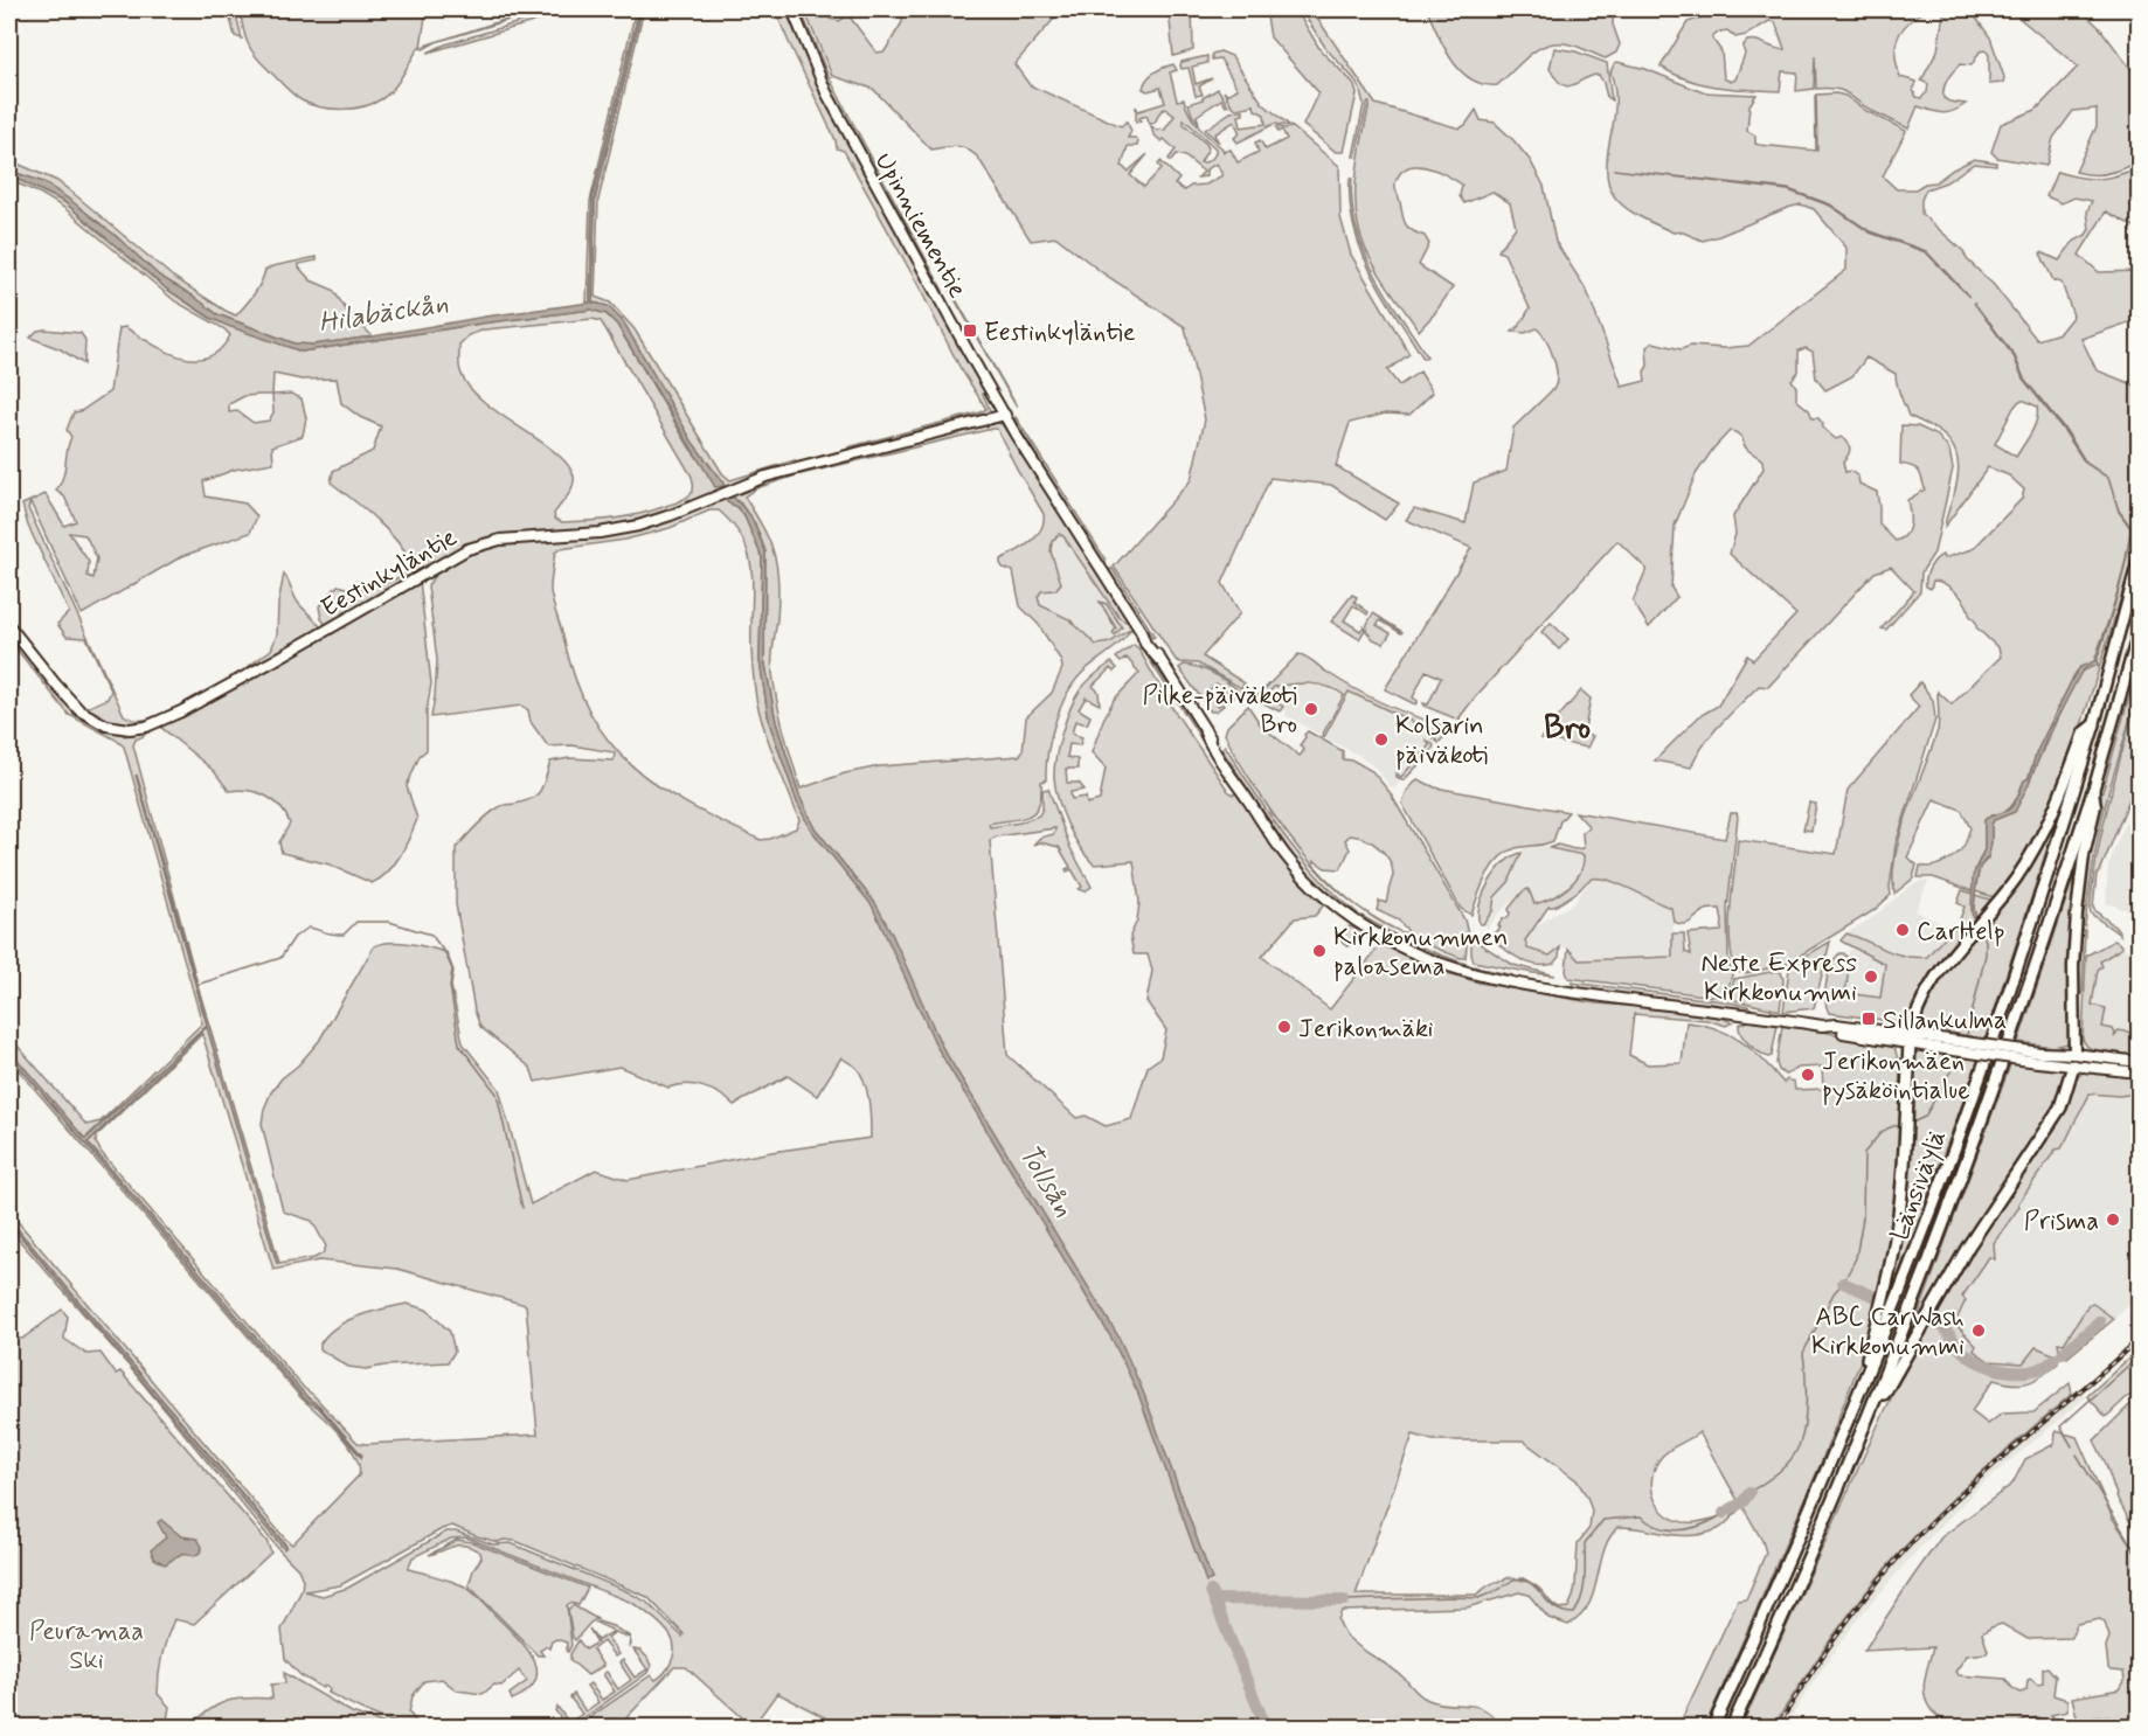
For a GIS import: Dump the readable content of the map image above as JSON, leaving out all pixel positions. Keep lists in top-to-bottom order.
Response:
{
  "streets": {
    "highway": ["Länsiväylä"],
    "main road": ["Upinniementie", "Eestinkyläntie"]
  },
  "crossings": [
    ["Upinniementie", "Eestinkyläntie"]
  ],
  "districts": ["Bro"],
  "water": ["Hilabäckån", "Tollsån"],
  "parks": ["Peuramaa Ski"],
  "places": {
    "transit": ["Eestinkyläntie", "Sillankulma"],
    "other": [
      "Pilke-päiväkoti Bro",
      "Kolsarin päiväkoti",
      "CarHelp",
      "Kirkkonummen paloasema",
      "Neste Express Kirkkonummi",
      "Jerikonmäki",
      "Jerikonmäen pysäköintialue",
      "Prisma",
      "ABC CarWash Kirkkonummi"
    ]
  }
}
